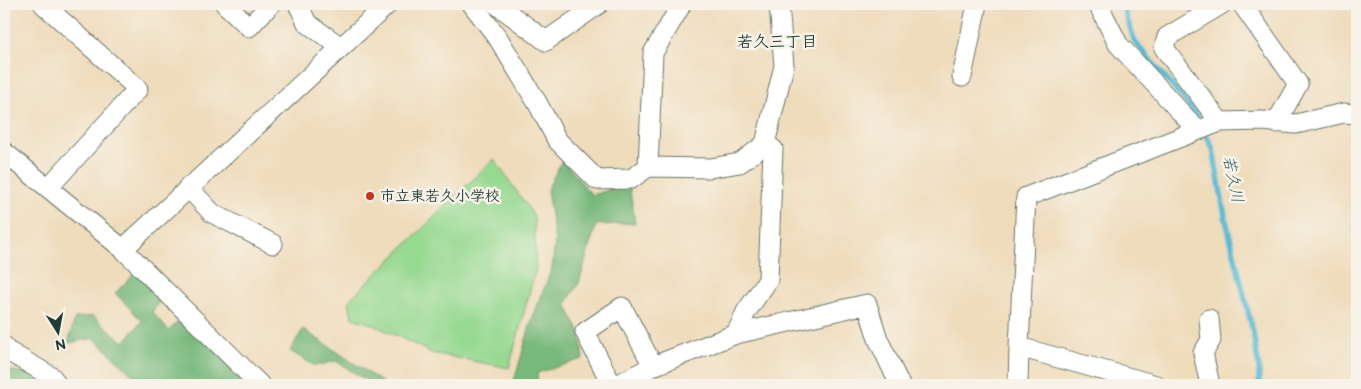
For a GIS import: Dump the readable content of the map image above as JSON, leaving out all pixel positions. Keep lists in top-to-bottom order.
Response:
{
  "districts": ["若久三丁目"],
  "water": ["若久川"],
  "places": ["市立東若久小学校"],
  "north": "bottom"
}
